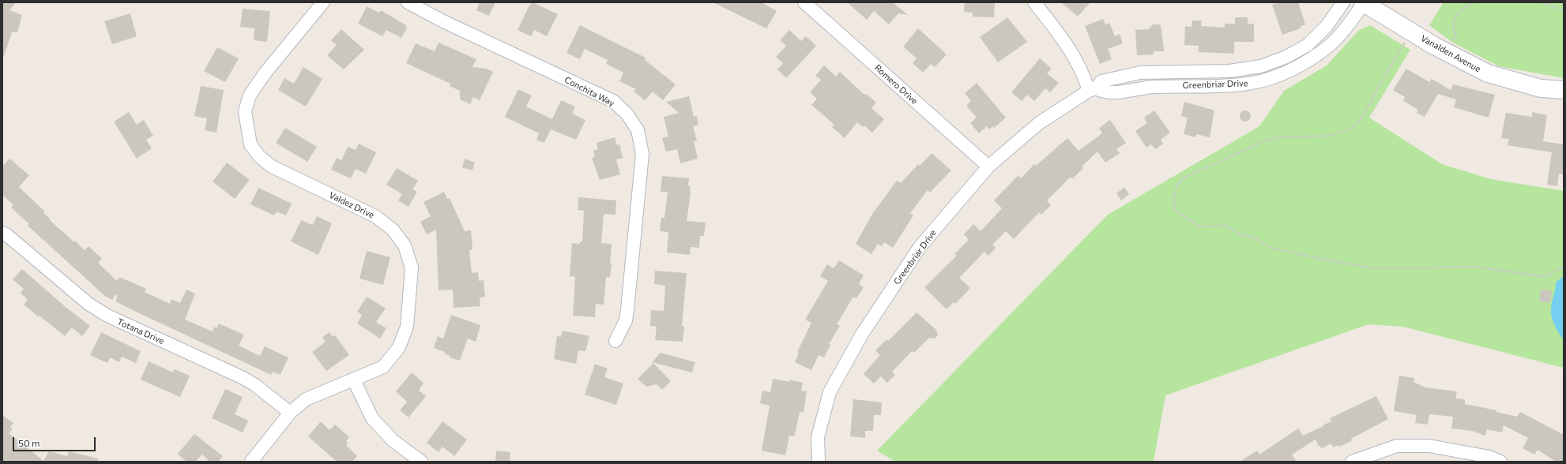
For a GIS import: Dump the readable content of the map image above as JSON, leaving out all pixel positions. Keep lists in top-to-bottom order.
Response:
{
  "streets": {
    "main road": ["Vanalden Avenue"],
    "street": [
      "Romero Drive",
      "Greenbriar Drive",
      "Conchita Way",
      "Valdez Drive",
      "Totana Drive"
    ]
  },
  "crossings": [
    ["Vanalden Avenue", "Greenbriar Drive"],
    ["Romero Drive", "Greenbriar Drive"],
    ["Valdez Drive", "Totana Drive"]
  ],
  "scale_bar": "50 m"
}
